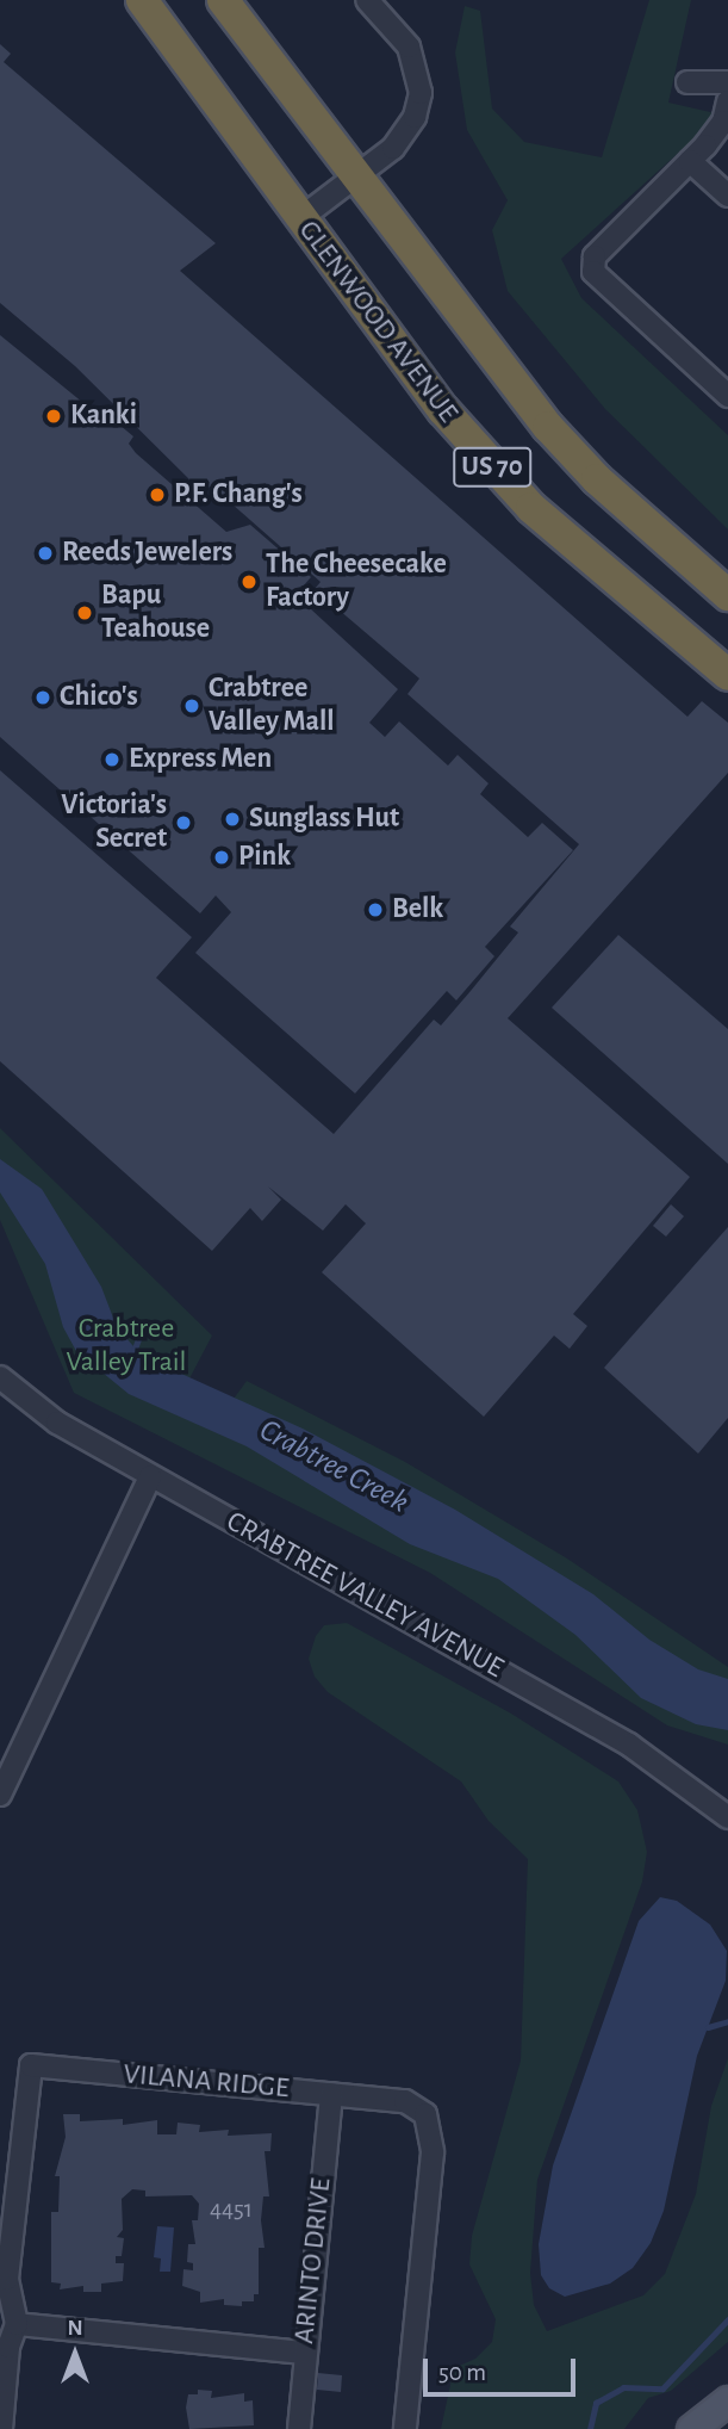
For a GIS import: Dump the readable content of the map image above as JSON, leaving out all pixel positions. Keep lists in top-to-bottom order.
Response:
{
  "streets": {
    "highway": ["GLENWOOD AVENUE", "US 70"],
    "street": ["CRABTREE VALLEY AVENUE", "VILANA RIDGE", "ARINTO DRIVE"]
  },
  "crossings": [
    ["VILANA RIDGE", "ARINTO DRIVE"]
  ],
  "water": ["Crabtree Creek"],
  "parks": ["Crabtree Valley Trail"],
  "places": [
    "Kanki",
    "P.F. Chang's",
    "Reeds Jewelers",
    "The Cheesecake Factory",
    "Bapu Teahouse",
    "Chico's",
    "Crabtree Valley Mall",
    "Express Men",
    "Sunglass Hut",
    "Victoria's Secret",
    "Pink",
    "Belk"
  ],
  "house_numbers": ["4451"],
  "scale_bar": "50 m",
  "north": "top"
}
